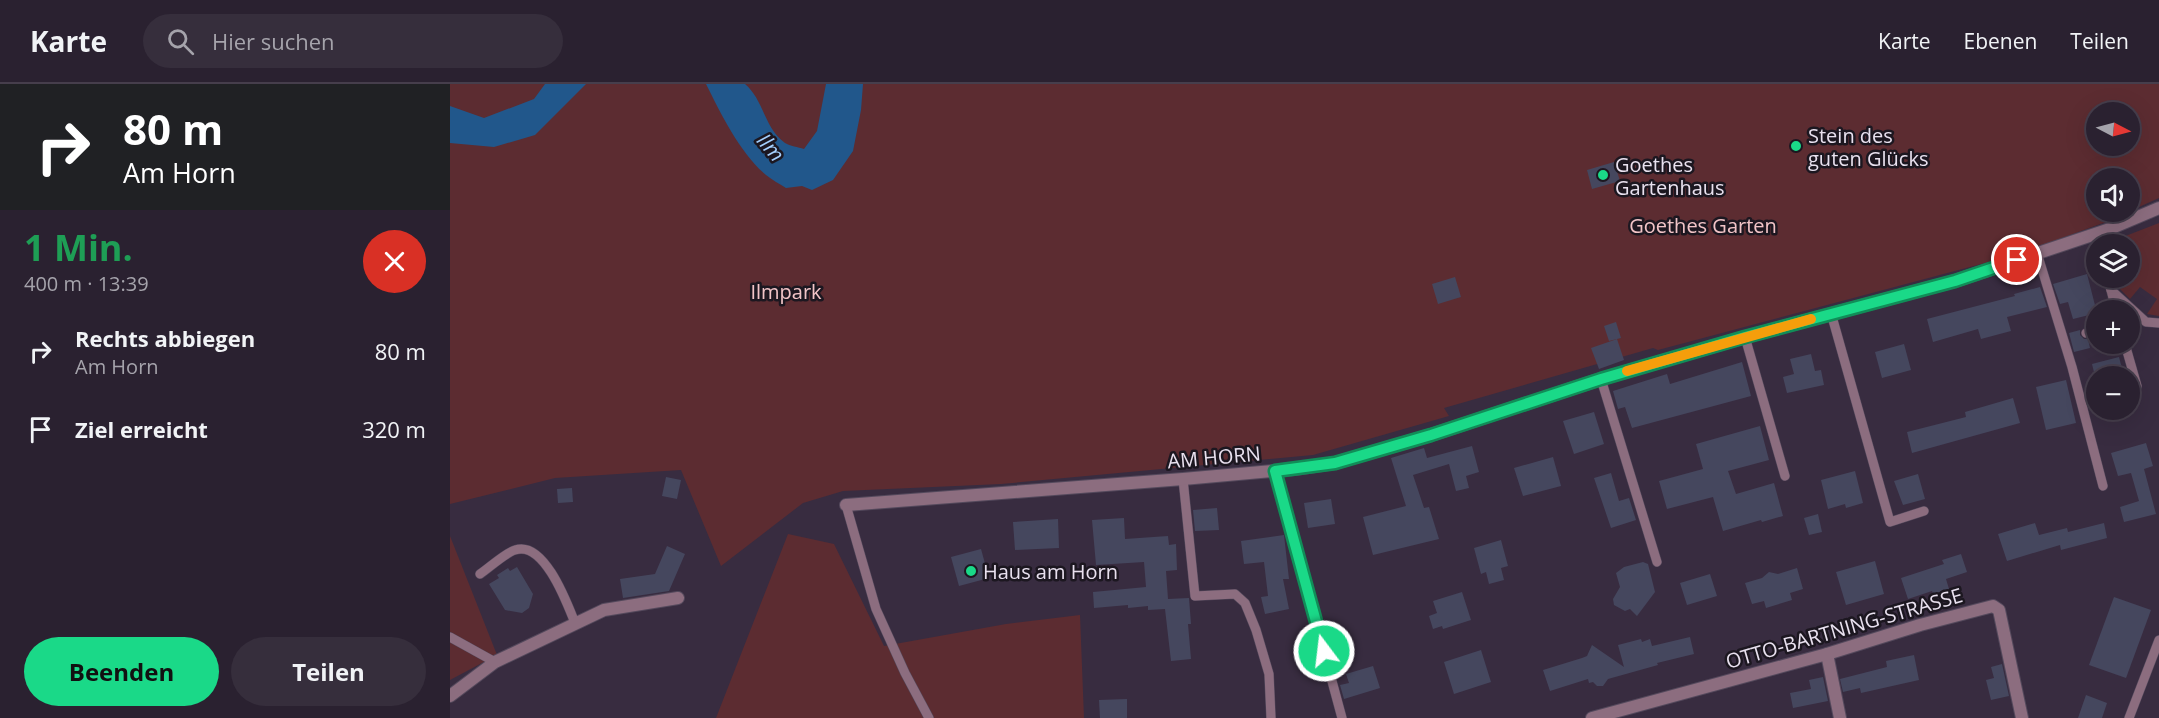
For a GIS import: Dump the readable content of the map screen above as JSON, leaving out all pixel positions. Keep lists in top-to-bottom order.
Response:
{
  "streets": {
    "street": ["AM HORN", "OTTO-BARTNING-STRASSE"]
  },
  "water": ["Ilm"],
  "parks": ["Goethes Garten", "Ilmpark"],
  "places": ["Stein des guten Glücks", "Goethes Gartenhaus", "Haus am Horn"],
  "north": "right",
  "page": {
    "header": "Karte",
    "search": "Hier suchen",
    "nav": ["Karte", "Ebenen", "Teilen"],
    "turn": ["80 m", "Am Horn"],
    "map_buttons": ["+", "−"],
    "heading": ["1 Min.", "400 m · 13:39"],
    "list": [
      {
        "name": "Rechts abbiegen",
        "note": "Am Horn",
        "value": "80 m"
      },
      {
        "name": "Ziel erreicht",
        "value": "320 m"
      }
    ],
    "buttons": ["Beenden", "Teilen"]
  }
}
